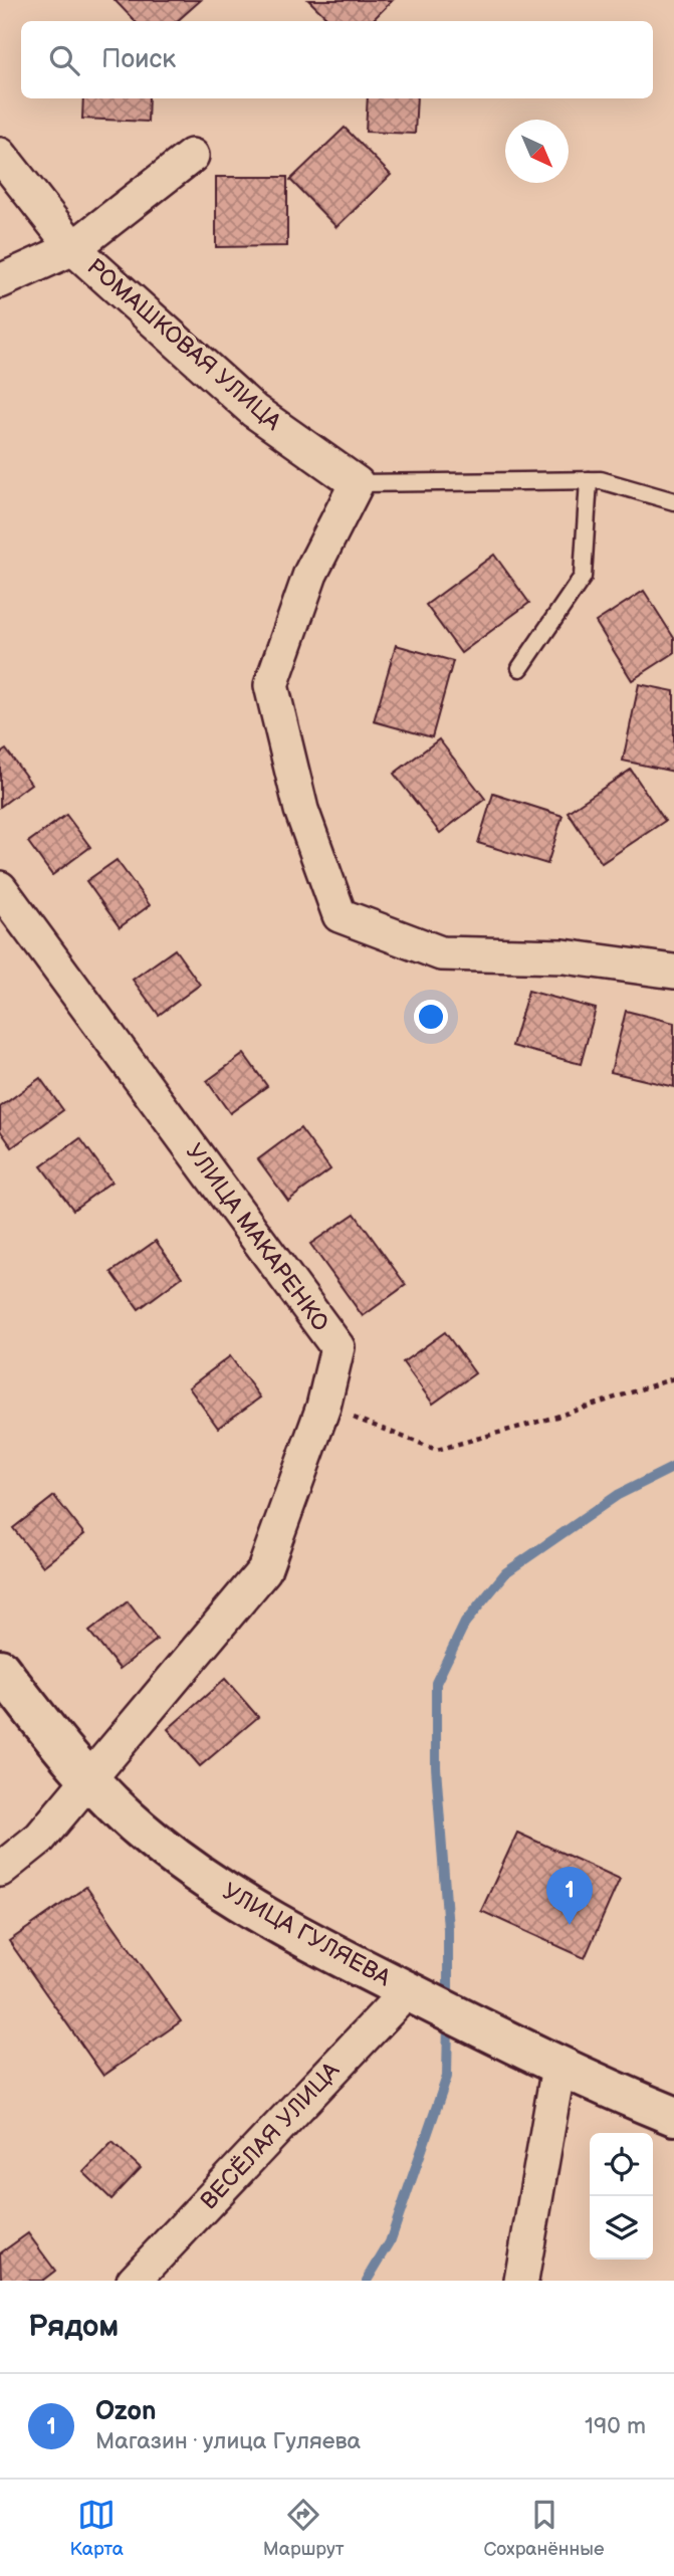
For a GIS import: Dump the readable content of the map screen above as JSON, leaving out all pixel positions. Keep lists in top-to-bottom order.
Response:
{
  "streets": {
    "main road": ["УЛИЦА ГУЛЯЕВА"],
    "street": ["РОМАШКОВАЯ УЛИЦА", "УЛИЦА МАКАРЕНКО", "ВЕСЁЛАЯ УЛИЦА"]
  },
  "crossings": [
    ["УЛИЦА МАКАРЕНКО", "УЛИЦА ГУЛЯЕВА"],
    ["УЛИЦА ГУЛЯЕВА", "ВЕСЁЛАЯ УЛИЦА"]
  ],
  "north": "bottom right",
  "page": {
    "search": "Поиск",
    "pins": "1",
    "heading": "Рядом",
    "list": [
      {
        "mark": "1",
        "name": "Ozon",
        "note": "Магазин · улица Гуляева",
        "value": "190 m"
      }
    ],
    "nav": ["Карта", "Маршрут", "Сохранённые"]
  }
}
